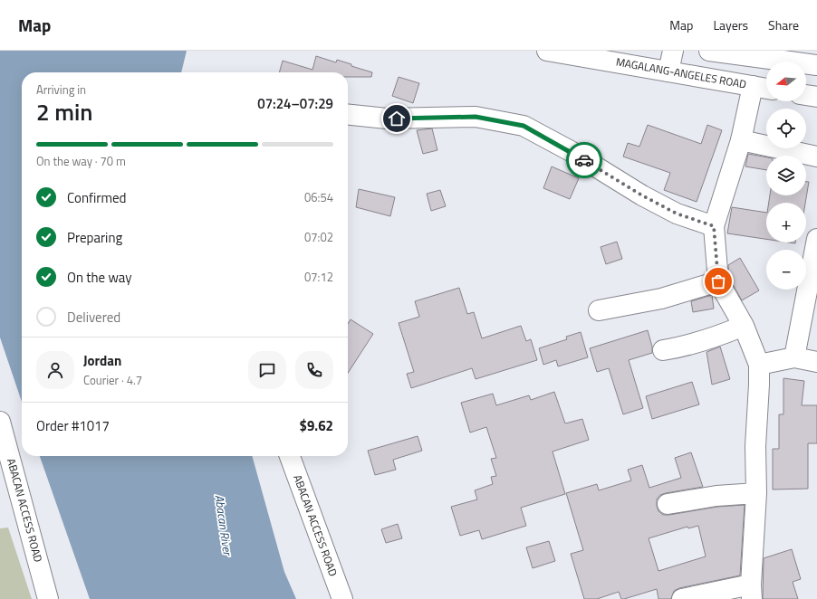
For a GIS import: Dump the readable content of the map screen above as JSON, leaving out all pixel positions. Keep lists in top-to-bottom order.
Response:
{
  "streets": {
    "street": ["MAGALANG-ANGELES ROAD", "ABACAN ACCESS ROAD"]
  },
  "water": ["Abacan River"],
  "north": "left",
  "page": {
    "header": "Map",
    "nav": ["Map", "Layers", "Share"],
    "map_buttons": ["+", "−"],
    "heading": ["2 min", "Arriving in", "07:24–07:29"],
    "panel": [
      "Jordan",
      "Courier · 4.7",
      "Order #1017",
      "$9.62"
    ],
    "bar": "On the way · 70 m",
    "list": [
      ["Confirmed", "06:54"],
      ["Preparing", "07:02"],
      ["On the way", "07:12"],
      "Delivered"
    ]
  }
}
